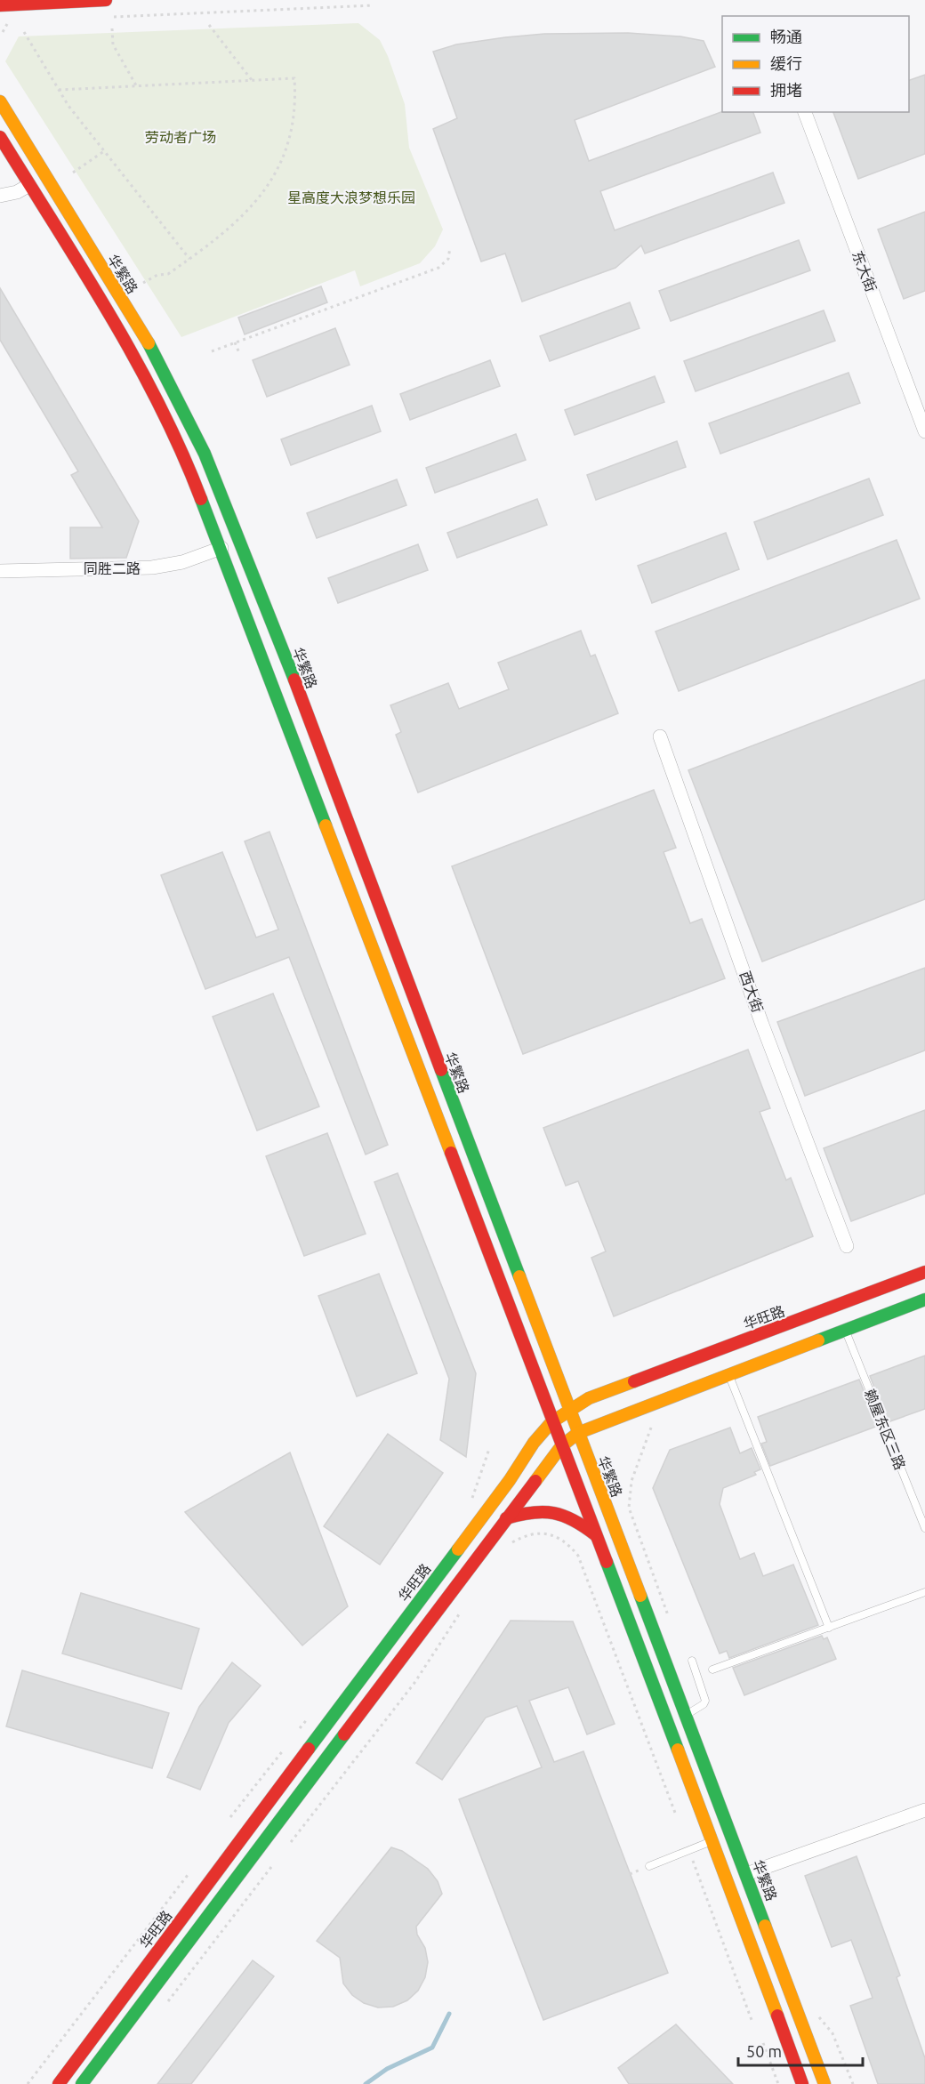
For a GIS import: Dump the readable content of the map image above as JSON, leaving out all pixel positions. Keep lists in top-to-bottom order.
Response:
{
  "streets": {
    "main road": ["华繁路", "华旺路"],
    "street": ["东大街", "同胜二路", "西大街"],
    "lane": ["赖屋东区三路"]
  },
  "crossings": [
    ["华繁路", "华旺路"]
  ],
  "parks": ["劳动者广场", "星高度大浪梦想乐园"],
  "legend": ["畅通", "缓行", "拥堵"],
  "scale_bar": "50 m"
}
